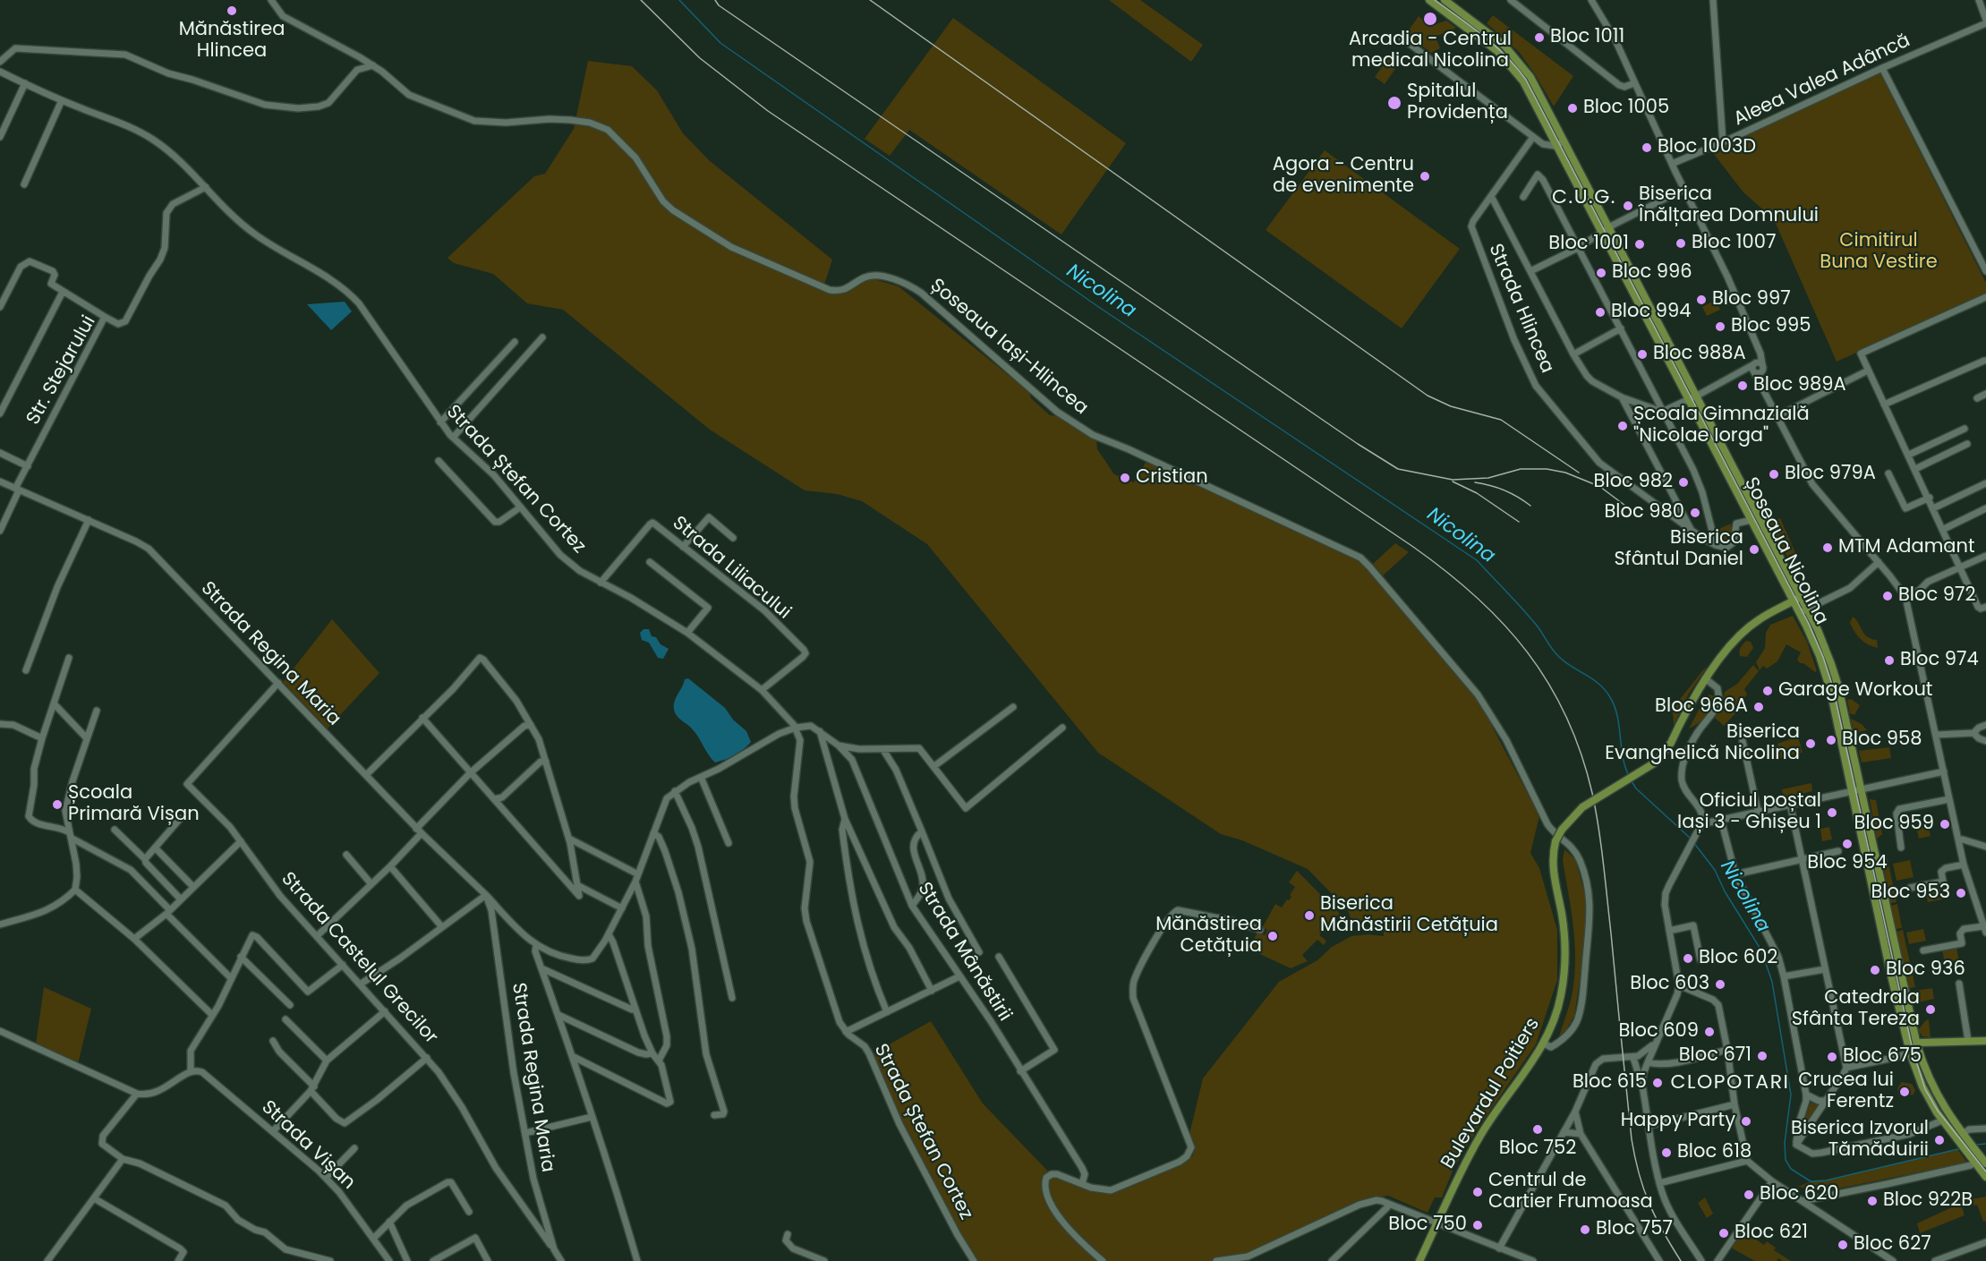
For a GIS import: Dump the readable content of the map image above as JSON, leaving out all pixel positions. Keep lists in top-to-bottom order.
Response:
{
  "streets": {
    "main road": ["Șoseaua Nicolina", "Bulevardul Poitiers"],
    "street": [
      "Aleea Valea Adâncă",
      "Strada Hlincea",
      "Șoseaua Iași-Hlincea",
      "Str. Stejarului",
      "Strada Ștefan Cortez",
      "Strada Liliacului",
      "Strada Regina Maria",
      "Strada Mânăstirii",
      "Strada Castelul Grecilor",
      "Strada Vișan"
    ]
  },
  "crossings": [
    ["Șoseaua Iași-Hlincea", "Bulevardul Poitiers"],
    ["Str. Stejarului", "Strada Ștefan Cortez"],
    ["Str. Stejarului", "Strada Regina Maria"],
    ["Strada Ștefan Cortez", "Strada Liliacului"],
    ["Strada Ștefan Cortez", "Strada Mânăstirii"],
    ["Șoseaua Nicolina", "Bulevardul Poitiers"],
    ["Strada Regina Maria", "Strada Castelul Grecilor"]
  ],
  "districts": ["C.U.G.", "CLOPOTARI"],
  "water": ["Nicolina"],
  "parks": ["Cimitirul Buna Vestire"],
  "places": [
    "Mănăstirea Hlincea",
    "Arcadia - Centrul medical Nicolina",
    "Bloc 1011",
    "Spitalul Providența",
    "Bloc 1005",
    "Bloc 1003D",
    "Agora - Centru de evenimente",
    "Biserica Înălțarea Domnului",
    "Bloc 1007",
    "Bloc 1001",
    "Bloc 996",
    "Bloc 997",
    "Bloc 994",
    "Bloc 995",
    "Bloc 988A",
    "Bloc 989A",
    "Școala Gimnazială \"Nicolae Iorga\"",
    "Bloc 979A",
    "Cristian",
    "Bloc 982",
    "Bloc 980",
    "MTM Adamant",
    "Biserica Sfântul Daniel",
    "Bloc 972",
    "Bloc 974",
    "Garage Workout",
    "Bloc 966A",
    "Bloc 958",
    "Biserica Evanghelică Nicolina",
    "Școala Primară Vișan",
    "Oficiul poștal Iași 3 - Ghișeu 1",
    "Bloc 959",
    "Bloc 954",
    "Bloc 953",
    "Biserica Mănăstirii Cetățuia",
    "Mănăstirea Cetățuia",
    "Bloc 602",
    "Bloc 936",
    "Bloc 603",
    "Catedrala Sfânta Tereza",
    "Bloc 609",
    "Bloc 671",
    "Bloc 675",
    "Bloc 615",
    "Crucea lui Ferentz",
    "Happy Party",
    "Bloc 752",
    "Biserica Izvorul Tămăduirii",
    "Bloc 618",
    "Centrul de Cartier Frumoasa",
    "Bloc 620",
    "Bloc 922B",
    "Bloc 750",
    "Bloc 757",
    "Bloc 621",
    "Bloc 627"
  ]
}
